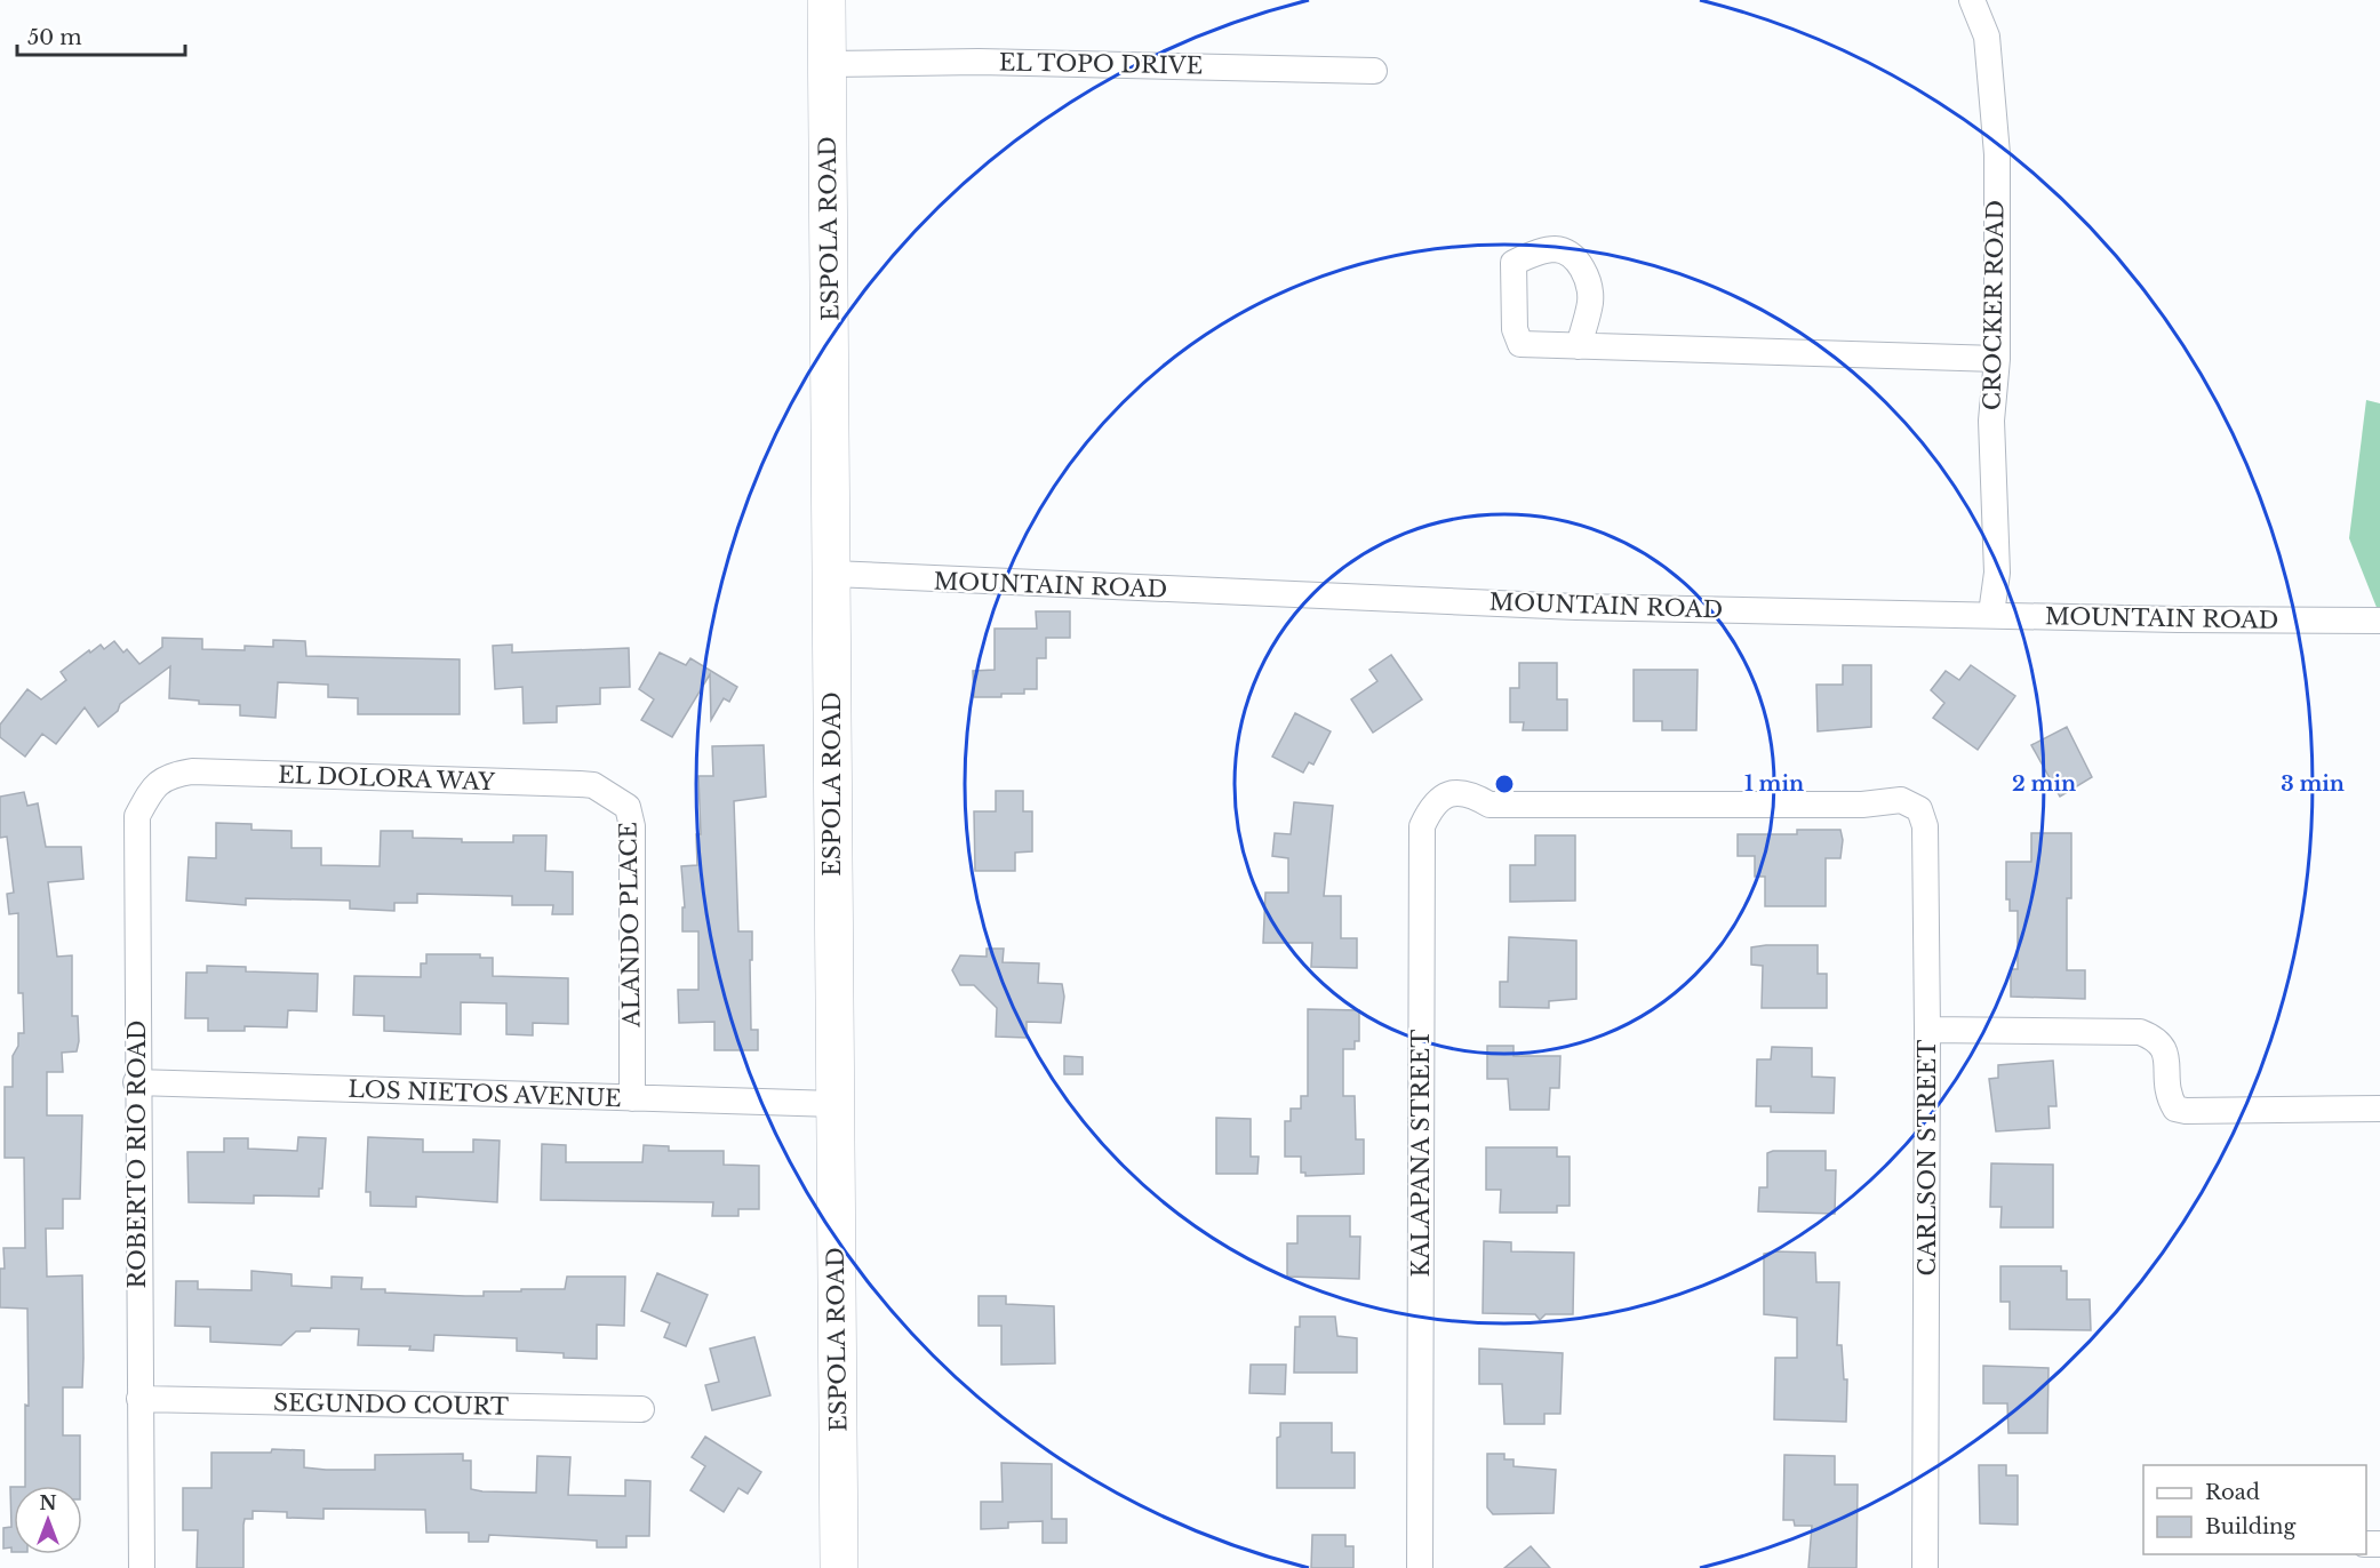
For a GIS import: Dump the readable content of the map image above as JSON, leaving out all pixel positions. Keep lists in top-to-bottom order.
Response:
{
  "streets": {
    "main road": ["ESPOLA ROAD"],
    "street": [
      "EL TOPO DRIVE",
      "CROCKER ROAD",
      "MOUNTAIN ROAD",
      "EL DOLORA WAY",
      "ALANDO PLACE",
      "LOS NIETOS AVENUE",
      "KALAPANA STREET",
      "ROBERTO RIO ROAD",
      "CARLSON STREET",
      "SEGUNDO COURT"
    ]
  },
  "crossings": [
    ["EL TOPO DRIVE", "ESPOLA ROAD"],
    ["ESPOLA ROAD", "MOUNTAIN ROAD"],
    ["ESPOLA ROAD", "LOS NIETOS AVENUE"],
    ["CROCKER ROAD", "MOUNTAIN ROAD"],
    ["EL DOLORA WAY", "ALANDO PLACE"],
    ["EL DOLORA WAY", "ROBERTO RIO ROAD"],
    ["ALANDO PLACE", "LOS NIETOS AVENUE"],
    ["LOS NIETOS AVENUE", "ROBERTO RIO ROAD"],
    ["KALAPANA STREET", "CARLSON STREET"],
    ["ROBERTO RIO ROAD", "SEGUNDO COURT"]
  ],
  "legend": ["Road", "Building"],
  "scale_bar": "50 m",
  "north": "top",
  "rings": ["1 min", "2 min", "3 min"]
}
